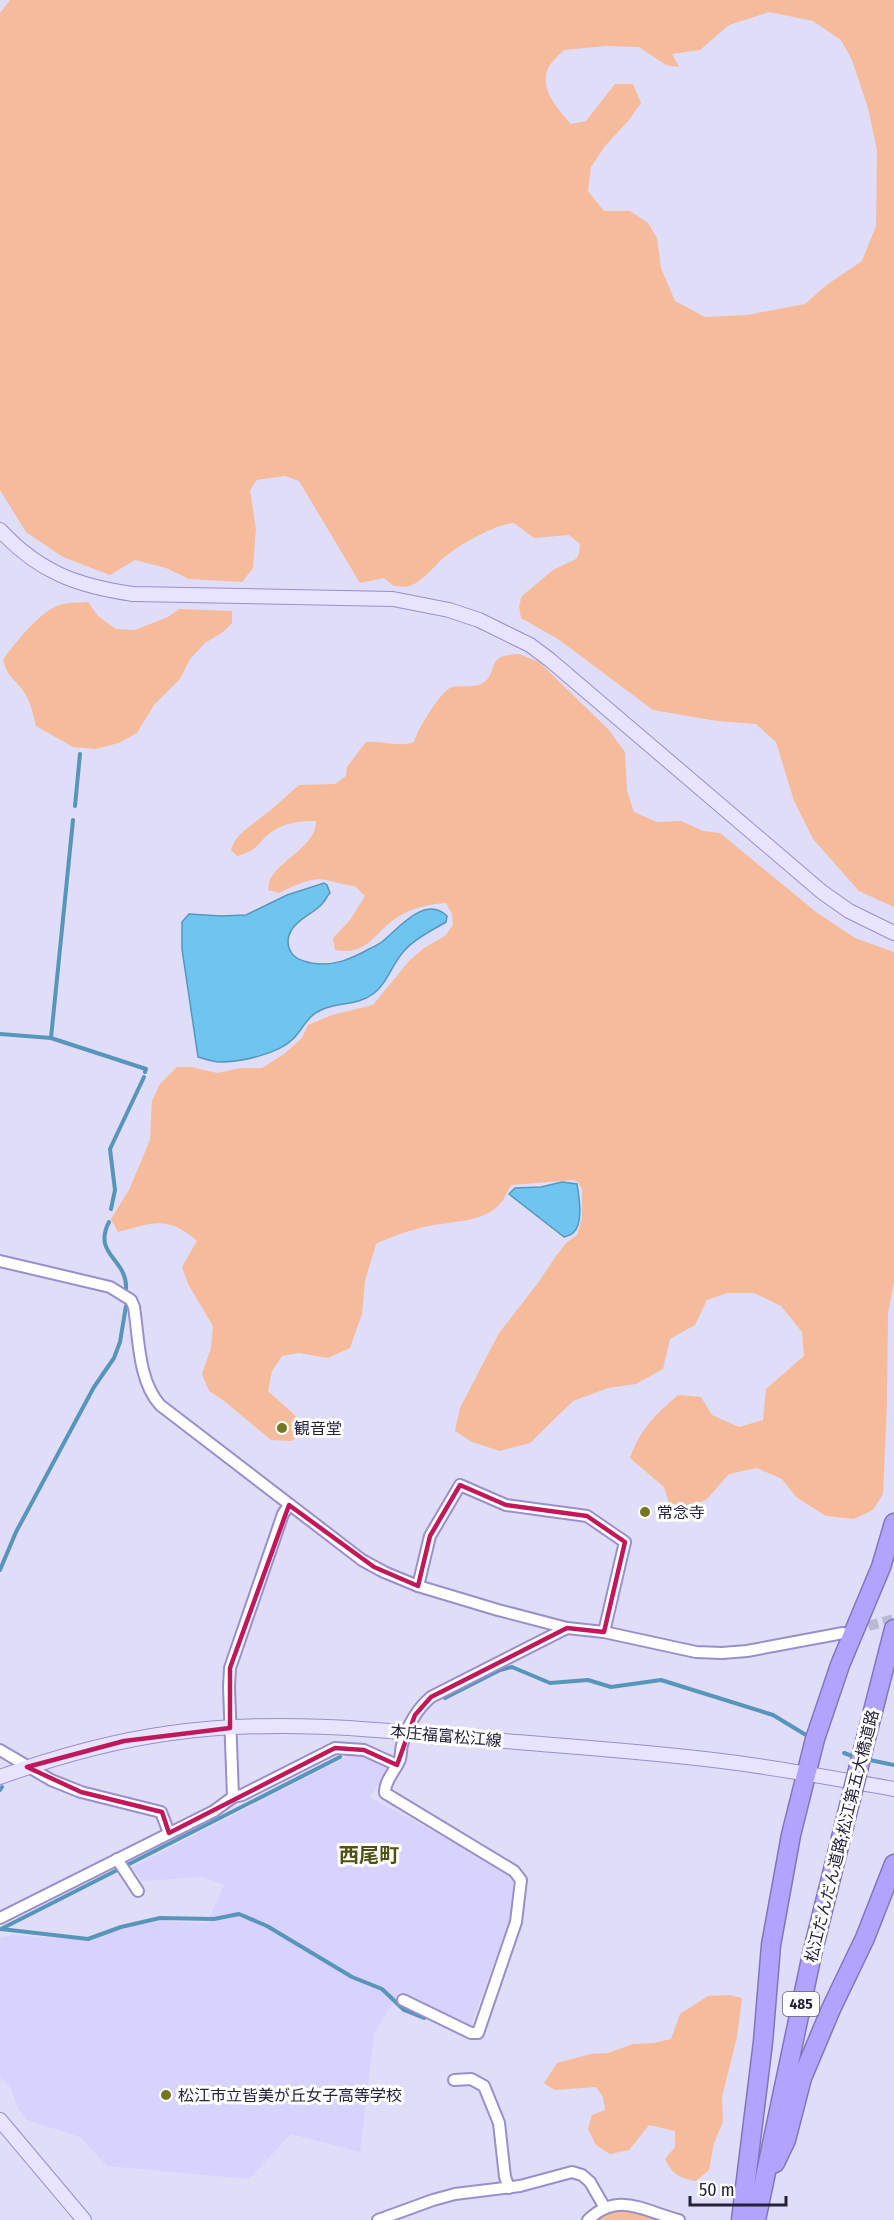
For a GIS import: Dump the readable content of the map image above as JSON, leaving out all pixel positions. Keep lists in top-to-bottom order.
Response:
{
  "streets": {
    "highway": ["松江だんだん道路;松江第五大橋道路", "485"],
    "street": ["本庄福富松江線"]
  },
  "districts": ["西尾町"],
  "places": ["観音堂", "常念寺", "松江市立皆美が丘女子高等学校"],
  "scale_bar": "50 m"
}
